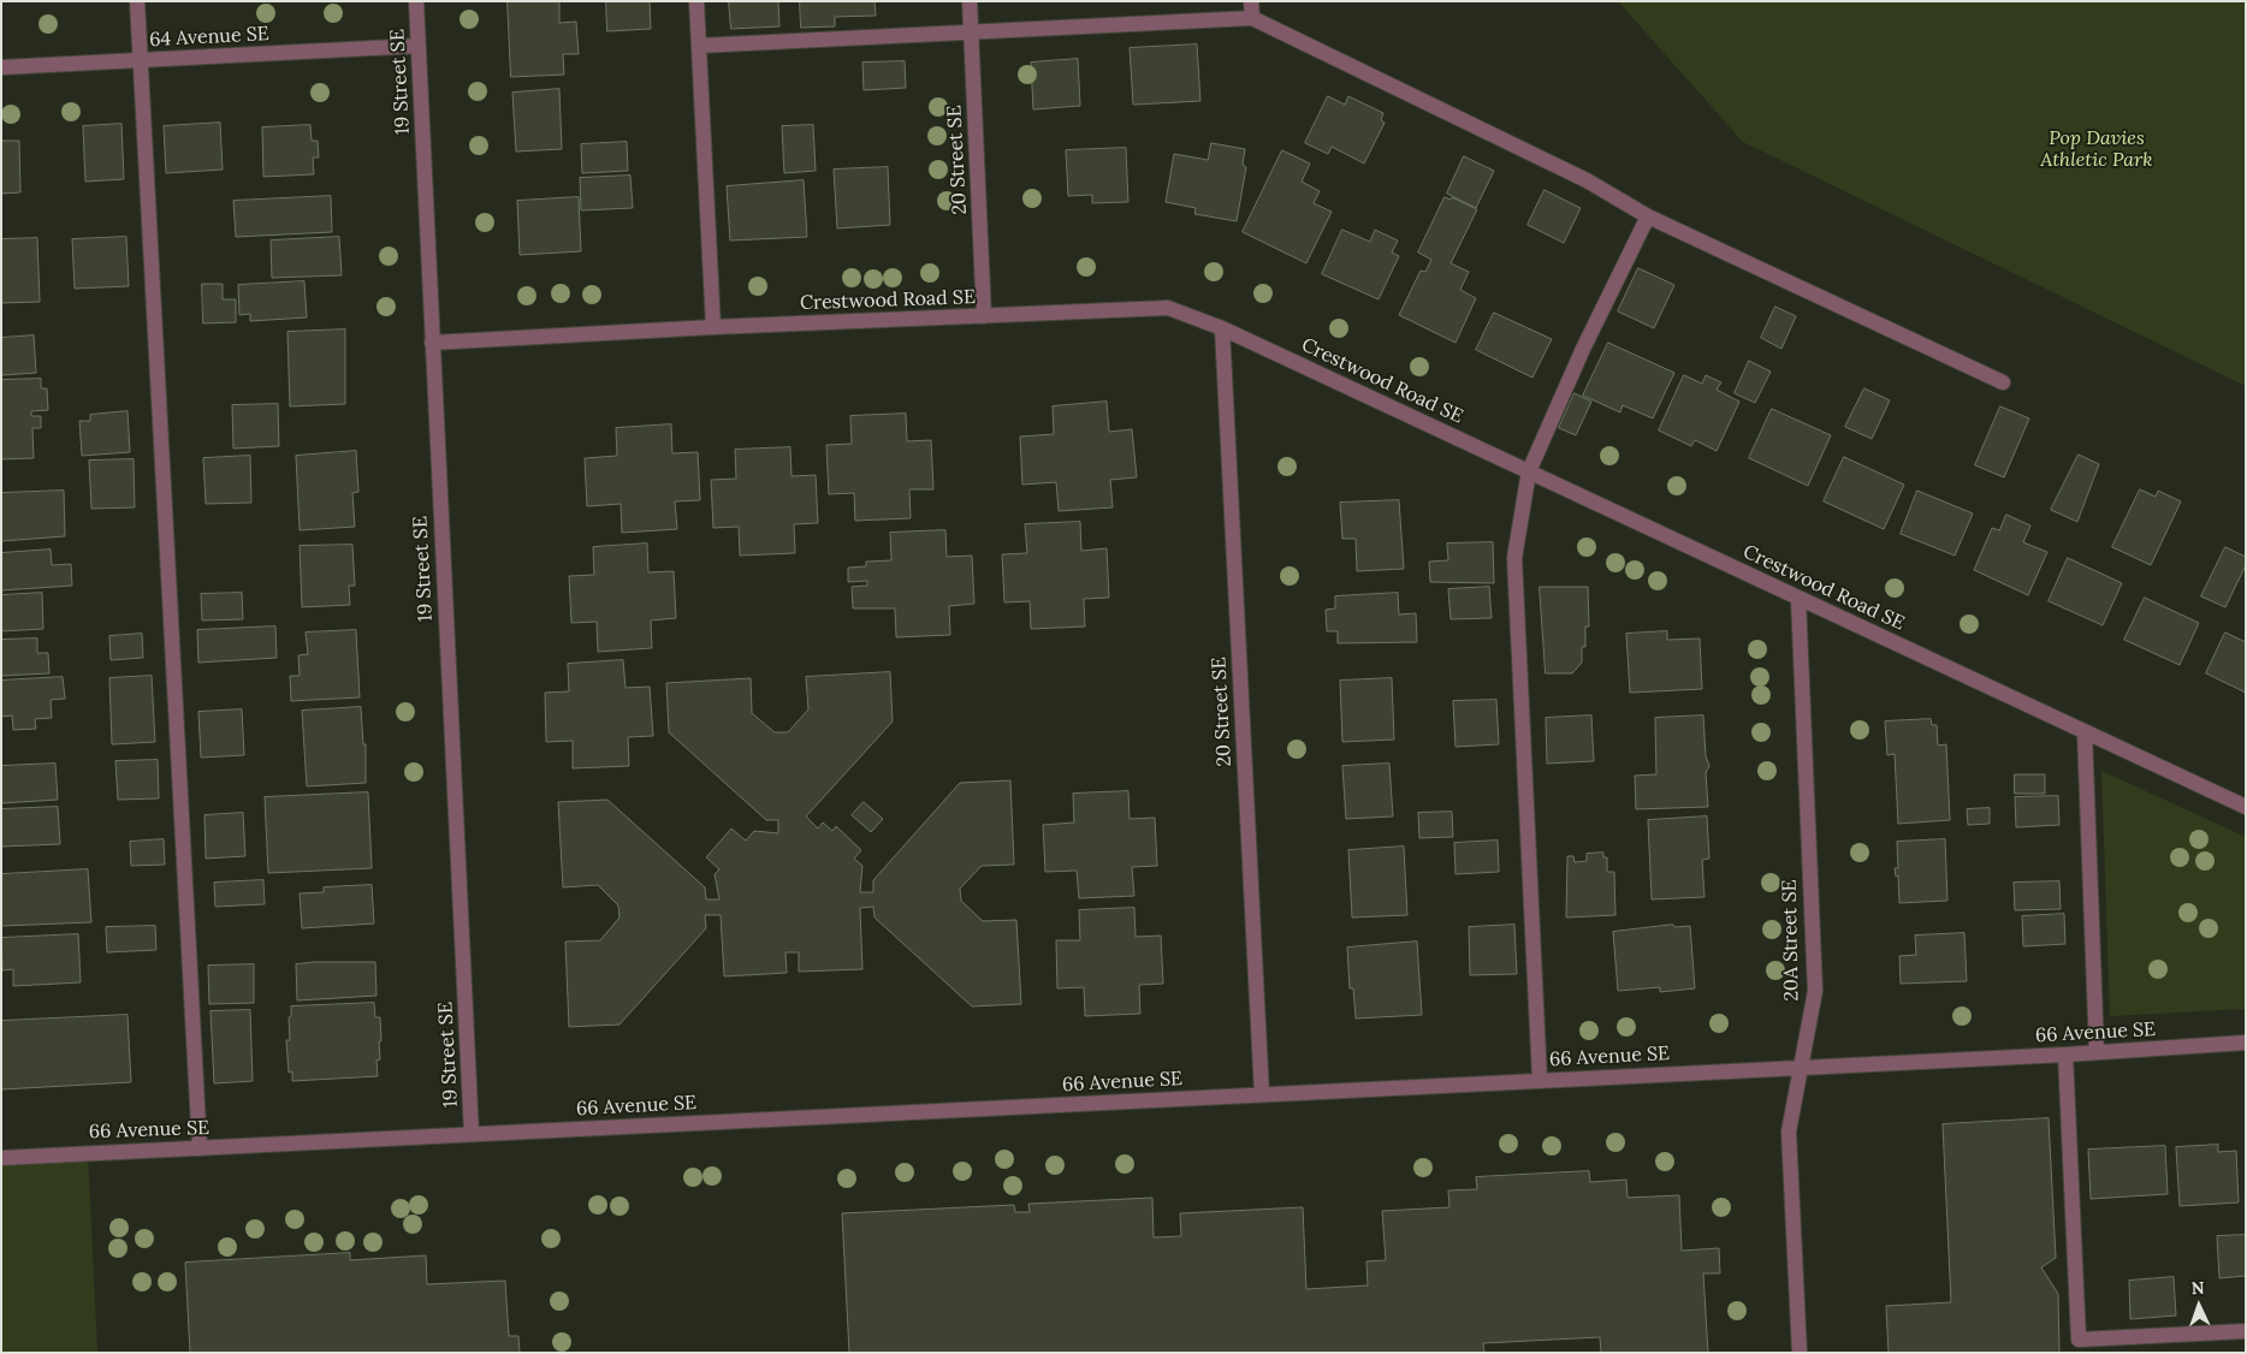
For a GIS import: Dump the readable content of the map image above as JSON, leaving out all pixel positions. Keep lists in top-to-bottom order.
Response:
{
  "streets": {
    "street": [
      "64 Avenue SE",
      "19 Street SE",
      "20 Street SE",
      "Crestwood Road SE",
      "20A Street SE",
      "66 Avenue SE"
    ]
  },
  "crossings": [
    ["64 Avenue SE", "19 Street SE"],
    ["19 Street SE", "Crestwood Road SE"],
    ["19 Street SE", "66 Avenue SE"],
    ["20 Street SE", "Crestwood Road SE"],
    ["20 Street SE", "66 Avenue SE"],
    ["Crestwood Road SE", "20A Street SE"],
    ["20A Street SE", "66 Avenue SE"]
  ],
  "parks": ["Pop Davies Athletic Park"],
  "north": "top"
}
